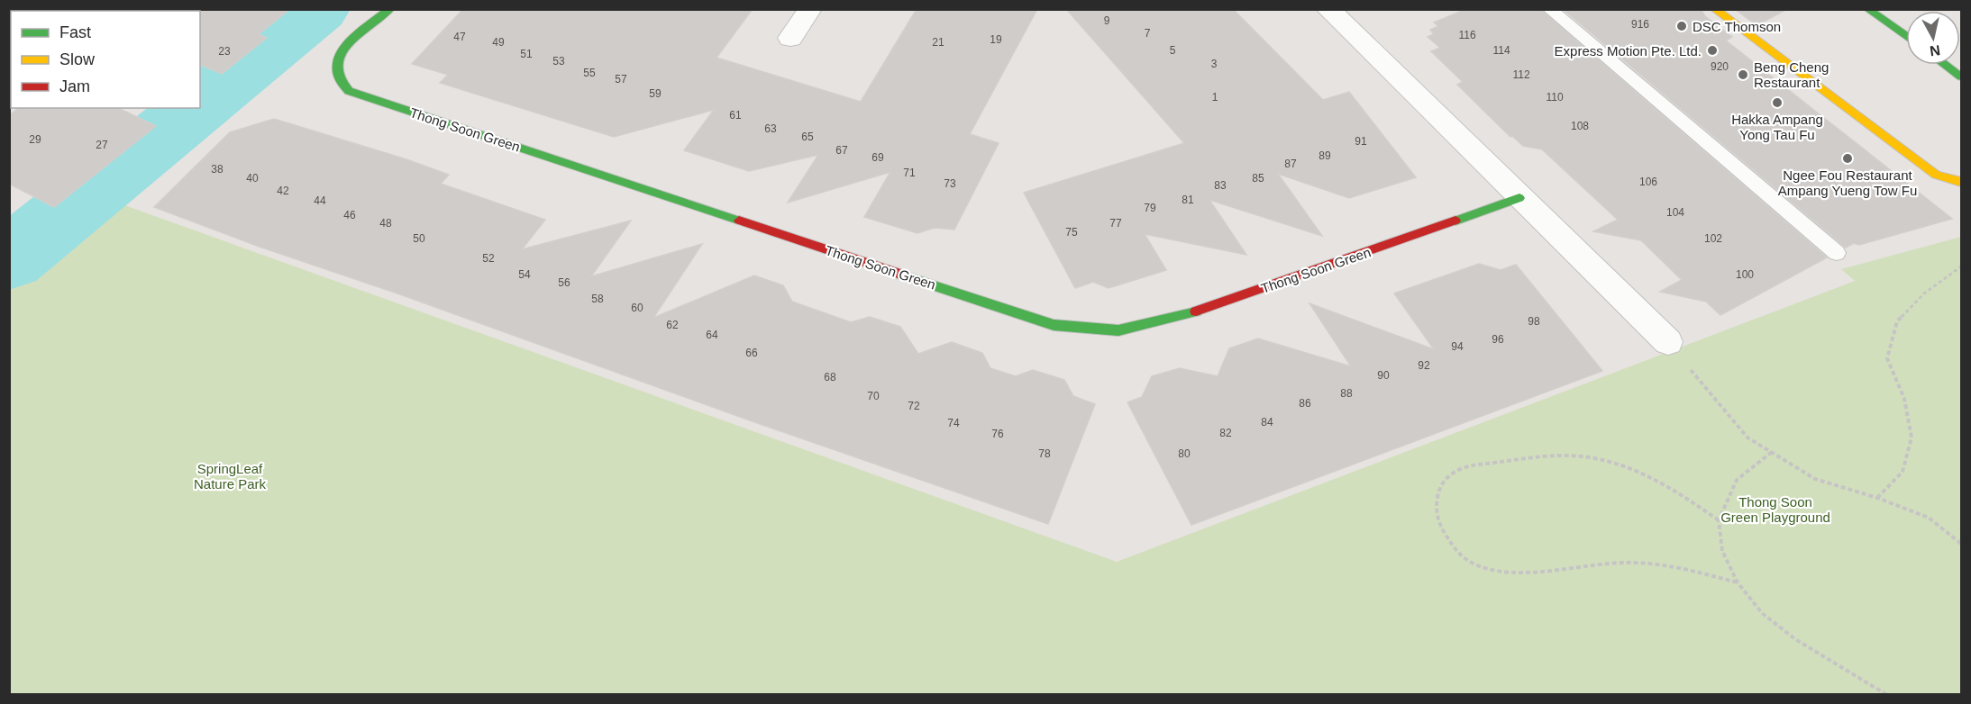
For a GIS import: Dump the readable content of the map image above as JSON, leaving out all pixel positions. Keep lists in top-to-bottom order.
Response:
{
  "streets": {
    "street": ["Thong Soon Green"]
  },
  "parks": ["SpringLeaf Nature Park", "Thong Soon Green Playground"],
  "places": [
    "DSC Thomson",
    "Express Motion Pte. Ltd.",
    "Beng Cheng Restaurant",
    "Hakka Ampang Yong Tau Fu",
    "Ngee Fou Restaurant Ampang Yueng Tow Fu"
  ],
  "house_numbers": [
    "9",
    "916",
    "7",
    "116",
    "47",
    "19",
    "49",
    "21",
    "5",
    "114",
    "23",
    "51",
    "53",
    "3",
    "920",
    "55",
    "112",
    "57",
    "59",
    "1",
    "110",
    "61",
    "108",
    "63",
    "65",
    "29",
    "91",
    "27",
    "67",
    "89",
    "69",
    "87",
    "38",
    "71",
    "40",
    "85",
    "106",
    "73",
    "83",
    "42",
    "81",
    "44",
    "79",
    "104",
    "46",
    "48",
    "77",
    "75",
    "50",
    "102",
    "52",
    "54",
    "100",
    "56",
    "58",
    "60",
    "98",
    "62",
    "64",
    "96",
    "94",
    "66",
    "92",
    "90",
    "68",
    "88",
    "70",
    "86",
    "72",
    "84",
    "74",
    "82",
    "76",
    "78",
    "80"
  ],
  "legend": ["Fast", "Slow", "Jam"],
  "north": "bottom"
}
